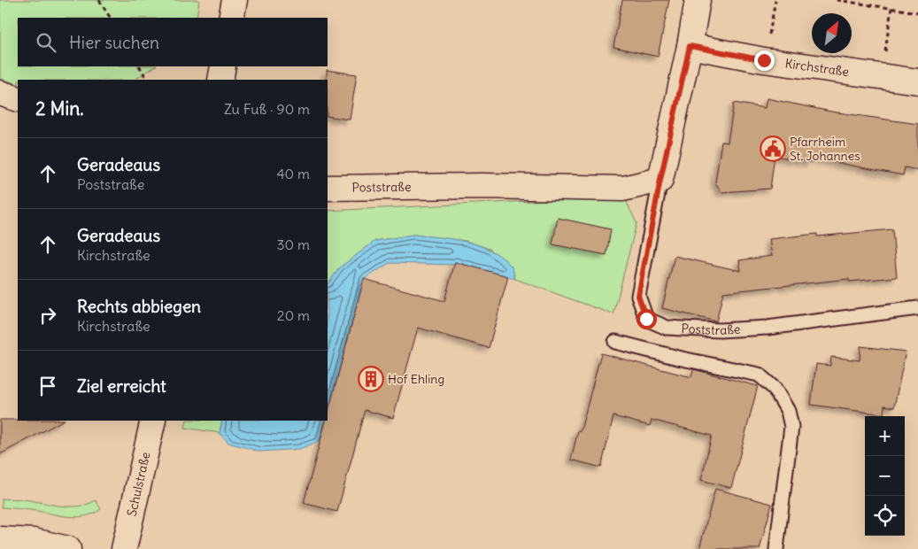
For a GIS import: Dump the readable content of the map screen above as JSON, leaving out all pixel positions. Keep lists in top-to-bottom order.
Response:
{
  "streets": {
    "street": ["Kirchstraße", "Poststraße", "Schulstraße"]
  },
  "places": {
    "public building": ["Pfarrheim St. Johannes"],
    "building": ["Hof Ehling"]
  },
  "north": "top right",
  "page": {
    "search": "Hier suchen",
    "heading": ["2 Min.", "Zu Fuß · 90 m"],
    "list": [
      ["Geradeaus", "Poststraße", "40 m"],
      ["Geradeaus", "Kirchstraße", "30 m"],
      ["Rechts abbiegen", "Kirchstraße", "20 m"],
      "Ziel erreicht"
    ],
    "map_buttons": ["+", "−"]
  }
}
